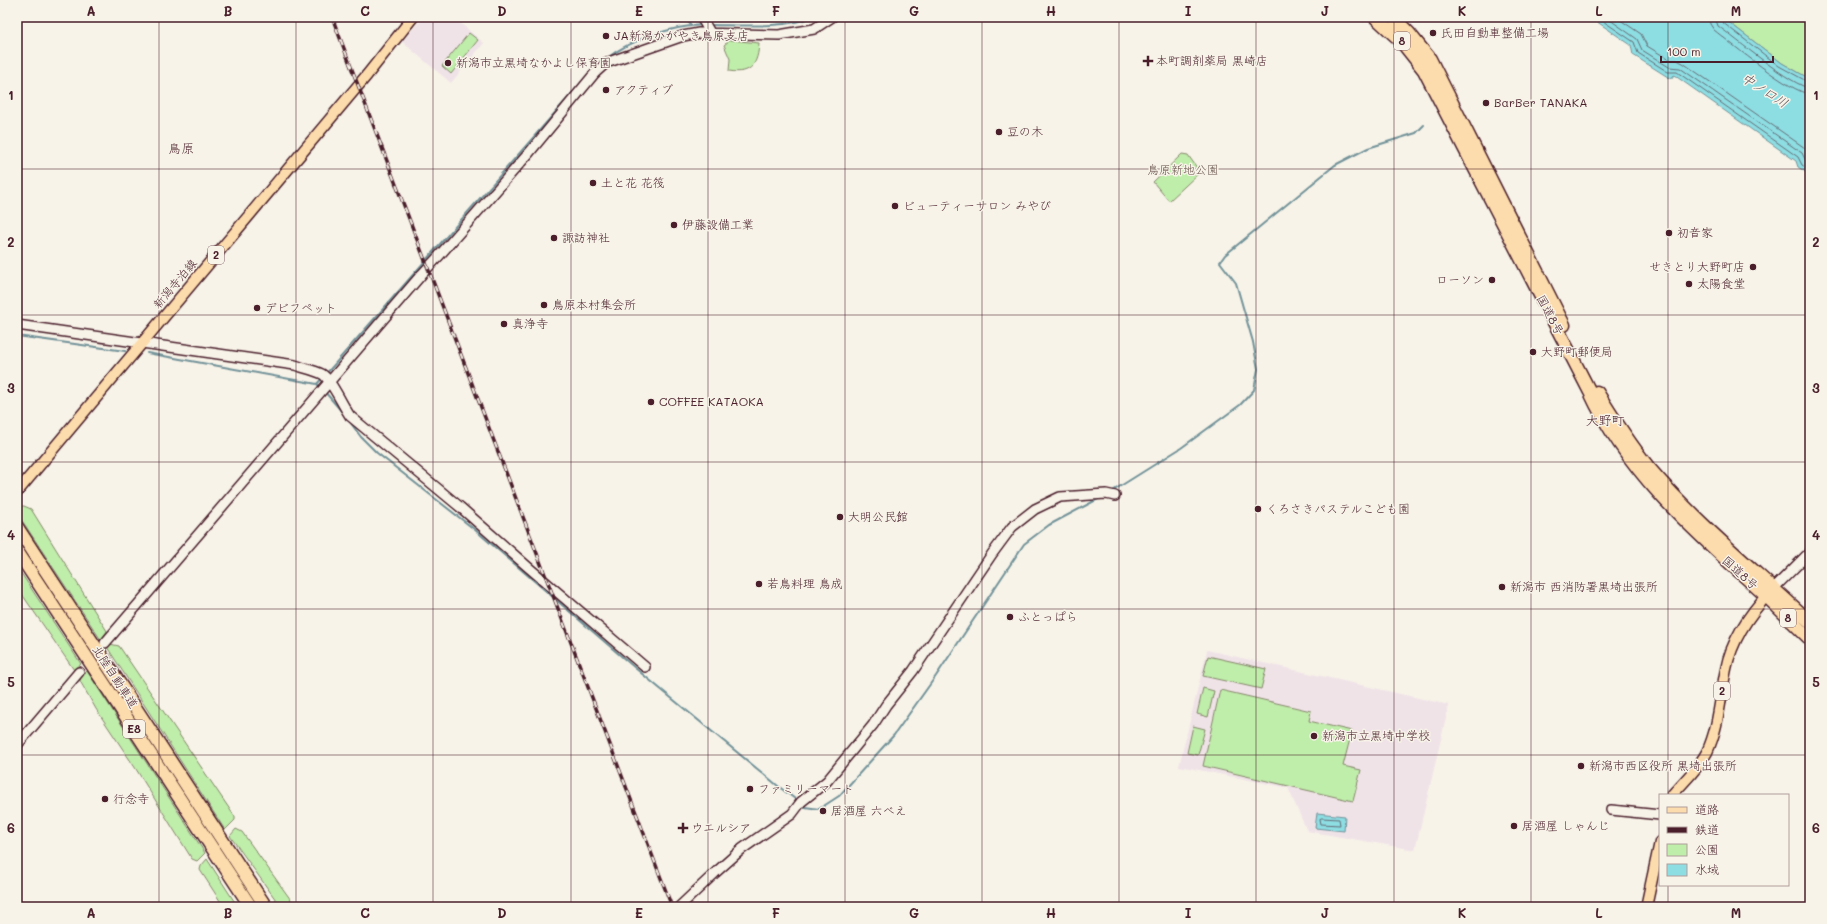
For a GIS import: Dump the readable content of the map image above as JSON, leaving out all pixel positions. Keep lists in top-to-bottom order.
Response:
{
  "streets": {
    "highway": [
      "8",
      "国道8号",
      "北陸自動車道",
      "E8"
    ],
    "main road": ["2", "新潟寺泊線"]
  },
  "crossings": [
    ["2", "国道8号"]
  ],
  "districts": ["鳥原", "大野町"],
  "water": ["中ノ口川"],
  "parks": ["鳥原新地公園"],
  "places": {
    "other": [
      "氏田自動車整備工場",
      "JA新潟かがやき鳥原支店",
      "新潟市立黒埼なかよし保育園",
      "アクティブ",
      "BarBer TANAKA",
      "豆の木",
      "土と花 花筏",
      "ビューティーサロン みやび",
      "伊藤設備工業",
      "初音家",
      "諏訪神社",
      "せきとり大野町店",
      "ローソン",
      "太陽食堂",
      "鳥原本村集会所",
      "デビフペット",
      "真浄寺",
      "大野町郵便局",
      "COFFEE KATAOKA",
      "くろさきパステルこども園",
      "大明公民館",
      "若鳥料理 鳥成",
      "新潟市 西消防署黒埼出張所",
      "ふとっぱら",
      "新潟市立黒埼中学校",
      "新潟市西区役所 黒埼出張所",
      "ファミリーマート",
      "行念寺",
      "居酒屋 六べえ",
      "居酒屋 しゃんじ"
    ],
    "health": ["本町調剤薬局 黒崎店", "ウエルシア"]
  },
  "legend": [
    "道路",
    "鉄道",
    "公園",
    "水域"
  ],
  "scale_bar": "100 m",
  "grid": {
    "columns": [
      "A",
      "B",
      "C",
      "D",
      "E",
      "F",
      "G",
      "H",
      "I",
      "J",
      "K",
      "L",
      "M"
    ],
    "rows": [
      "1",
      "2",
      "3",
      "4",
      "5",
      "6"
    ]
  }
}
